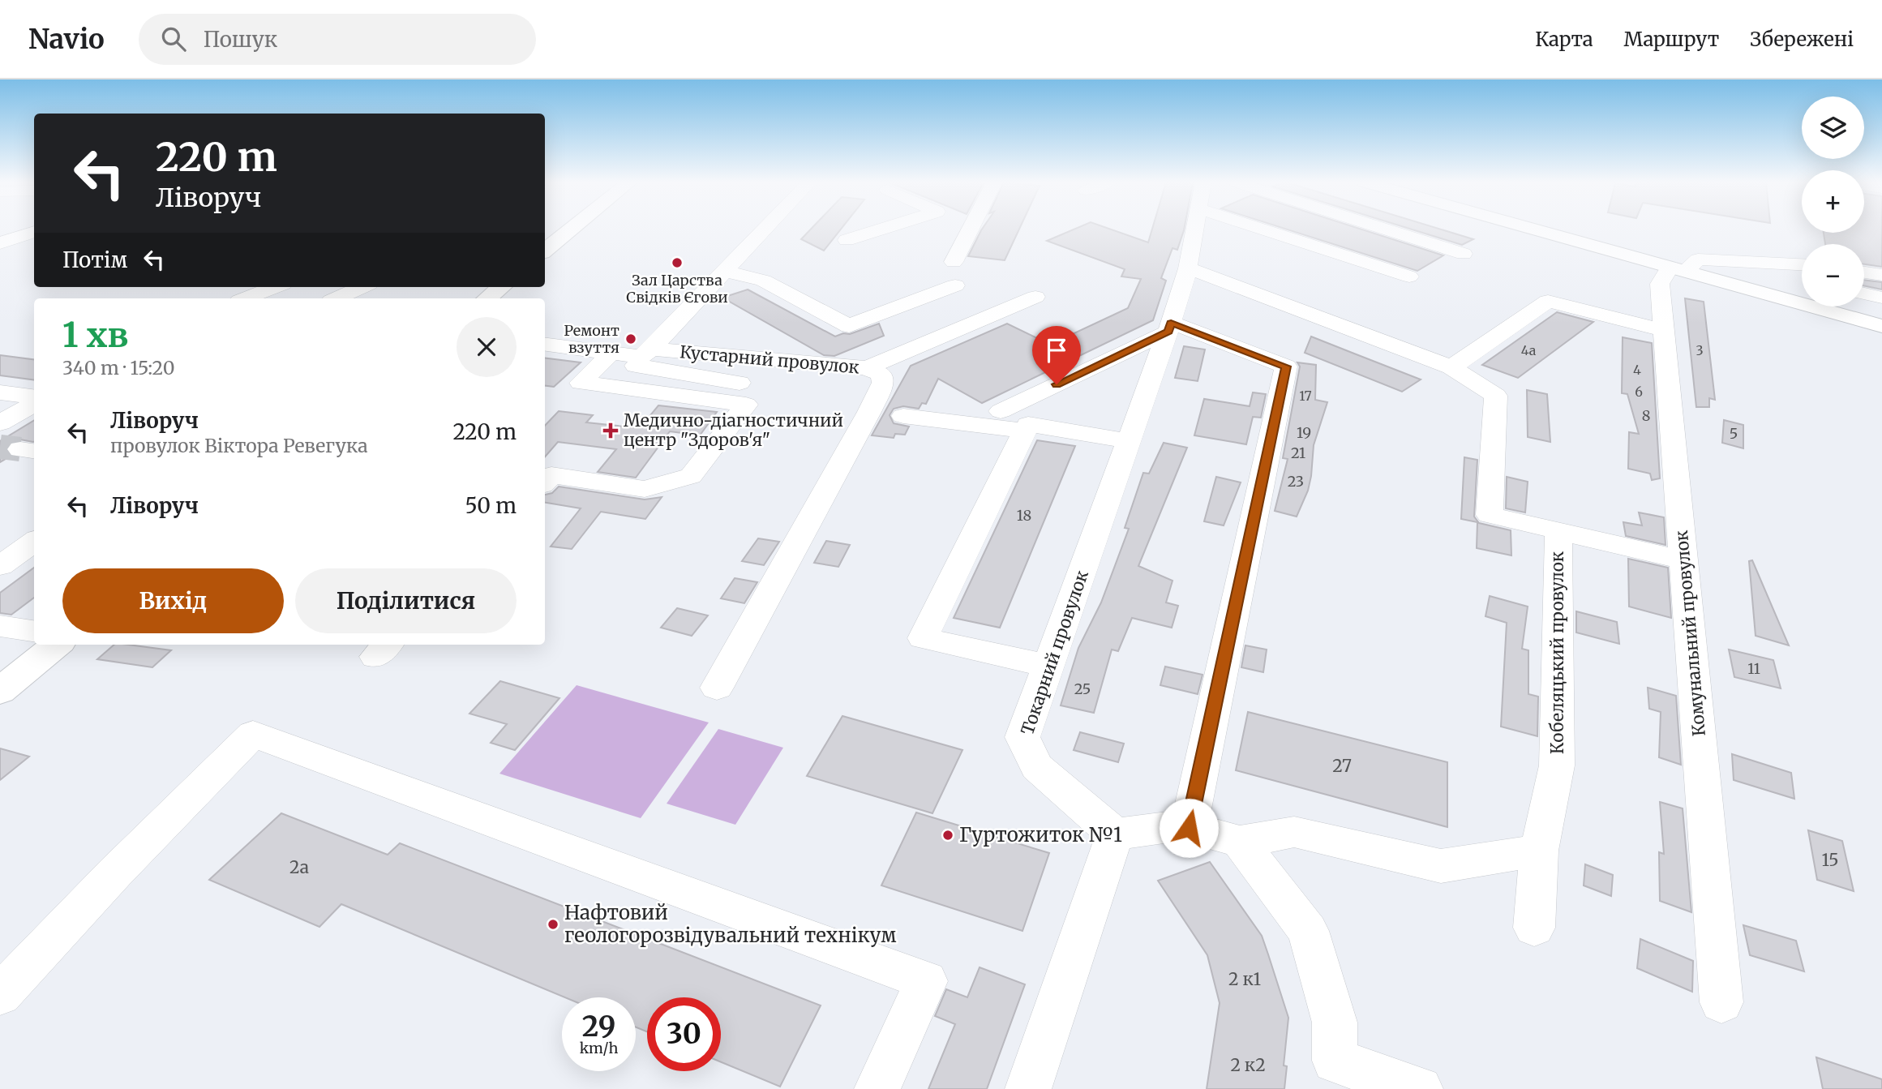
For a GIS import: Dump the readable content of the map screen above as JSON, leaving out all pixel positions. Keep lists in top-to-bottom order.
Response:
{
  "streets": {
    "street": [
      "Кустарний провулок",
      "Комунальний провулок",
      "Токарний провулок",
      "Кобеляцький провулок"
    ]
  },
  "places": {
    "other": [
      "Зал Царства Cвідків Єгови",
      "Ремонт взуття",
      "Гуртожиток №1",
      "Нафтовий геологорозвідувальний технікум"
    ],
    "health": ["Медично-діагностичний центр \"Здоров'я\""]
  },
  "house_numbers": [
    "4а",
    "3",
    "4",
    "6",
    "17",
    "8",
    "19",
    "5",
    "21",
    "23",
    "18",
    "11",
    "25",
    "27",
    "15",
    "2а",
    "2 к1",
    "2 к2"
  ],
  "page": {
    "header": "Navio",
    "search": "Пошук",
    "nav": ["Карта", "Маршрут", "Збережені"],
    "map_buttons": ["+", "−"],
    "turn": ["220 m", "Ліворуч"],
    "then": "Потім",
    "heading": ["1 хв", "340 m · 15:20"],
    "list": [
      {
        "name": "Ліворуч",
        "note": "провулок Віктора Ревегука",
        "value": "220 m"
      },
      {
        "name": "Ліворуч",
        "value": "50 m"
      }
    ],
    "buttons": ["Вихід", "Поділитися"],
    "speed": "29 km/h",
    "limit": "30"
  }
}
